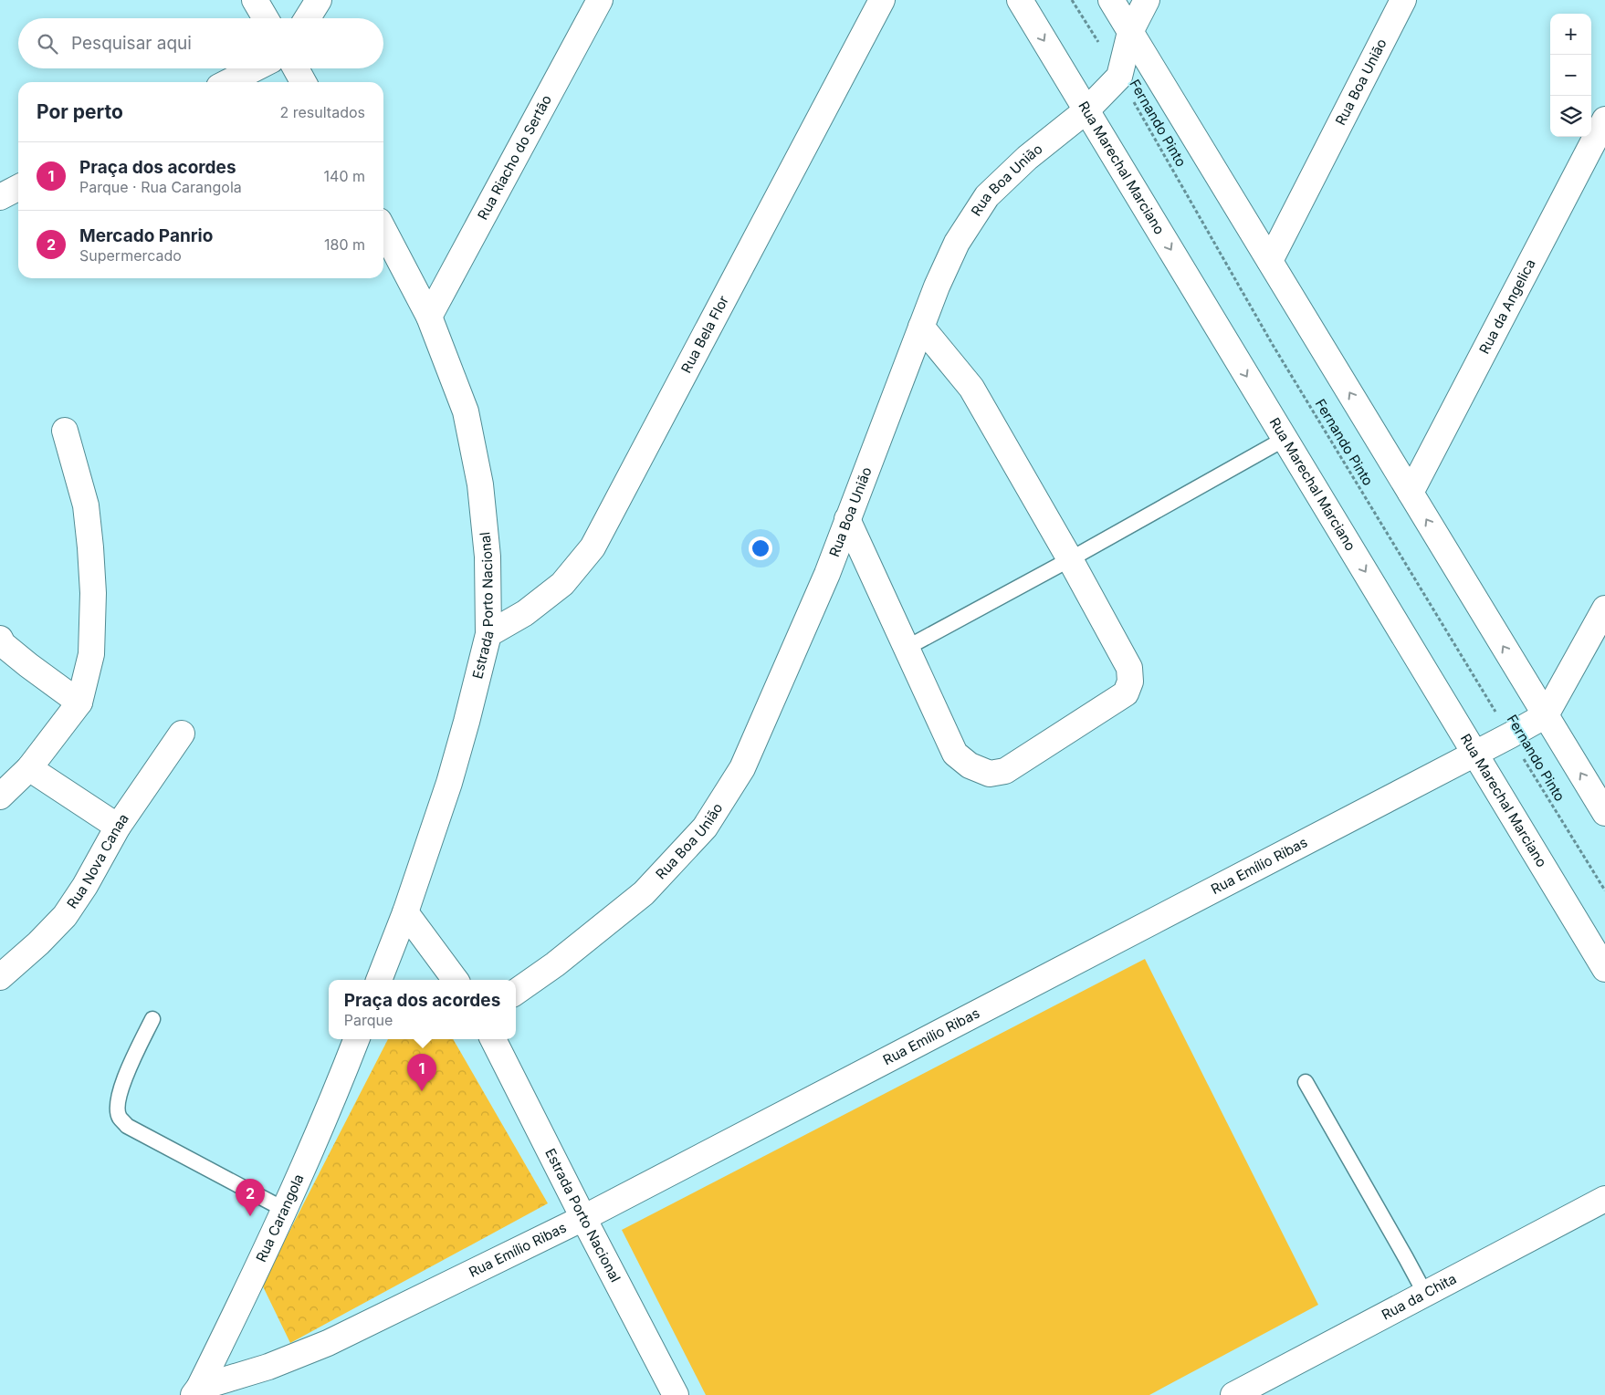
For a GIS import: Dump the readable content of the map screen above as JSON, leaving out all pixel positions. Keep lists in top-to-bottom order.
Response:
{
  "streets": {
    "street": [
      "Rua Boa União",
      "Rua Riacho do Sertão",
      "Rua Marechal Marciano",
      "Rua da Angelica",
      "Rua Bela Flor",
      "Estrada Porto Nacional",
      "Rua Nova Canaa",
      "Rua Emílio Ribas",
      "Rua Carangola",
      "Rua da Chita"
    ],
    "path": ["Fernando Pinto"]
  },
  "crossings": [
    ["Rua Boa União", "Fernando Pinto"],
    ["Rua Boa União", "Rua Marechal Marciano"],
    ["Fernando Pinto", "Rua Emílio Ribas"],
    ["Rua Riacho do Sertão", "Estrada Porto Nacional"],
    ["Rua Marechal Marciano", "Rua Emílio Ribas"],
    ["Rua Bela Flor", "Estrada Porto Nacional"],
    ["Estrada Porto Nacional", "Rua Emílio Ribas"],
    ["Rua Emílio Ribas", "Rua Carangola"]
  ],
  "page": {
    "map_buttons": ["+", "−"],
    "search": "Pesquisar aqui",
    "heading": ["Por perto", "2 resultados"],
    "list": [
      {
        "mark": "1",
        "name": "Praça dos acordes",
        "note": "Parque · Rua Carangola",
        "value": "140 m"
      },
      {
        "mark": "2",
        "name": "Mercado Panrio",
        "note": "Supermercado",
        "value": "180 m"
      }
    ],
    "popup": ["Praça dos acordes", "Parque"],
    "pins": ["1", "2"]
  }
}
